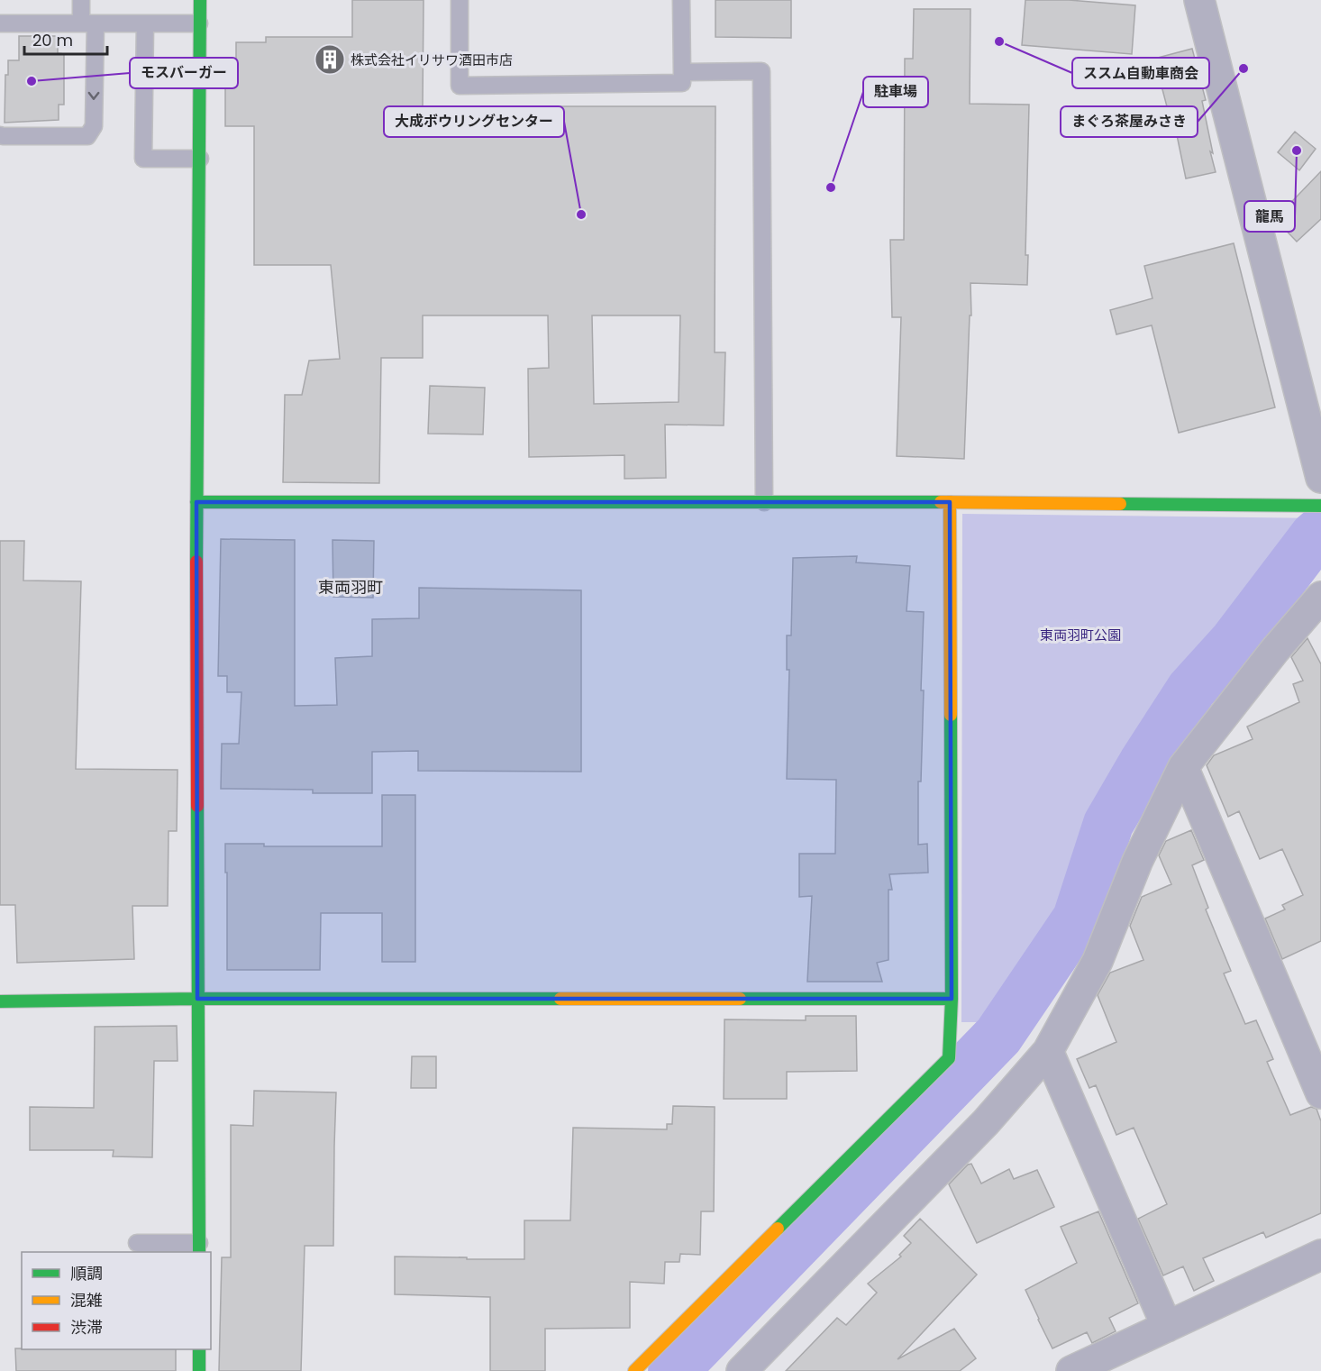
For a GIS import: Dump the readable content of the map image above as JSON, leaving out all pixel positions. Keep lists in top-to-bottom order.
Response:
{
  "districts": ["東両羽町"],
  "parks": ["東両羽町公園"],
  "places": {
    "other": [
      "ススム自動車商会",
      "まぐろ茶屋みさき",
      "モスバーガー",
      "龍馬",
      "駐車場",
      "大成ボウリングセンター"
    ],
    "building": ["株式会社イリサワ酒田市店"]
  },
  "legend": ["順調", "混雑", "渋滞"],
  "scale_bar": "20 m"
}
